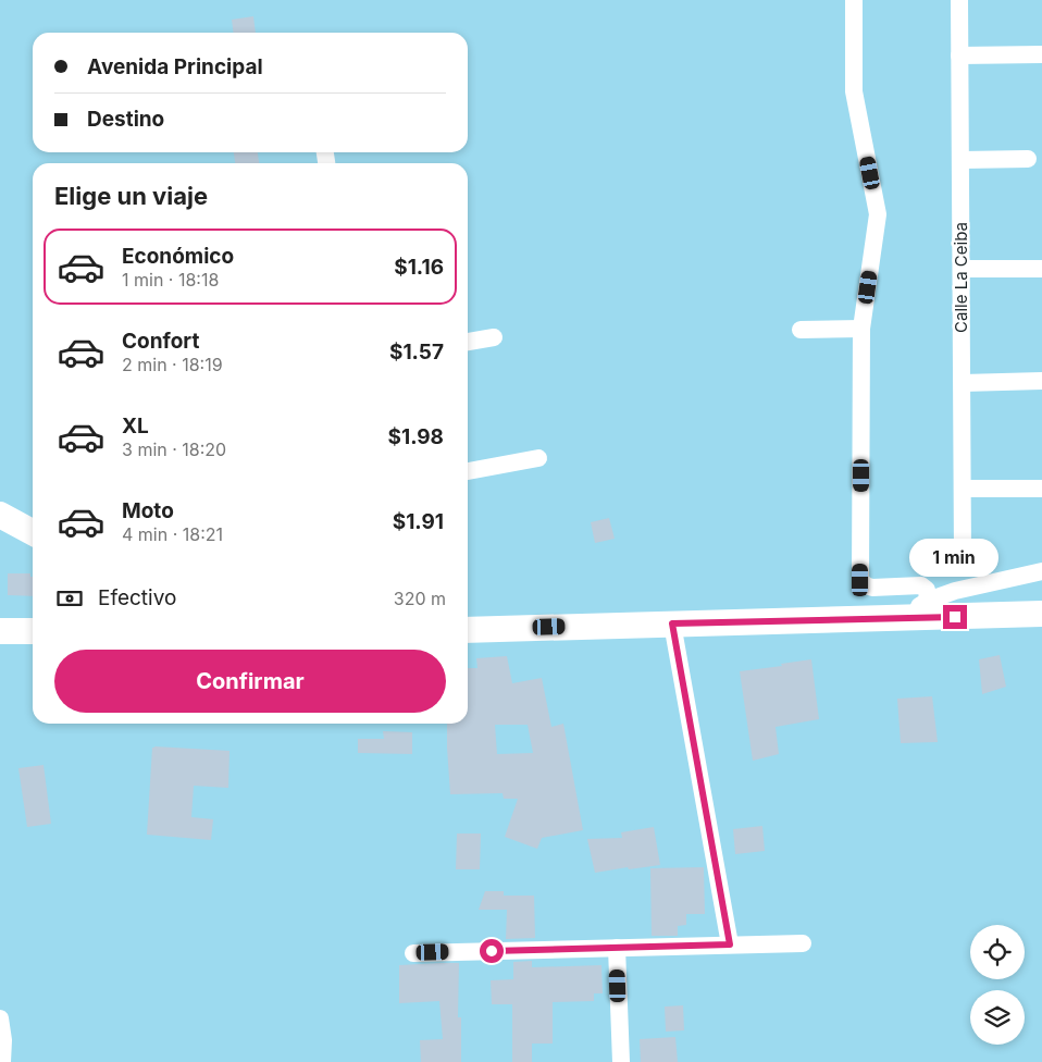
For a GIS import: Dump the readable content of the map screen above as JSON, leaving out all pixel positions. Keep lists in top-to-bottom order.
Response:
{
  "streets": {
    "street": ["Calle La Ceiba"]
  },
  "page": {
    "banner": ["Avenida Principal", "Destino"],
    "heading": "Elige un viaje",
    "list": [
      {
        "name": "Económico",
        "note": "1 min · 18:18",
        "value": "$1.16"
      },
      {
        "name": "Confort",
        "note": "2 min · 18:19",
        "value": "$1.57"
      },
      {
        "name": "XL",
        "note": "3 min · 18:20",
        "value": "$1.98"
      },
      {
        "name": "Moto",
        "note": "4 min · 18:21",
        "value": "$1.91"
      }
    ],
    "bubble": "1 min",
    "pay": ["Efectivo", "320 m"],
    "buttons": "Confirmar"
  }
}
